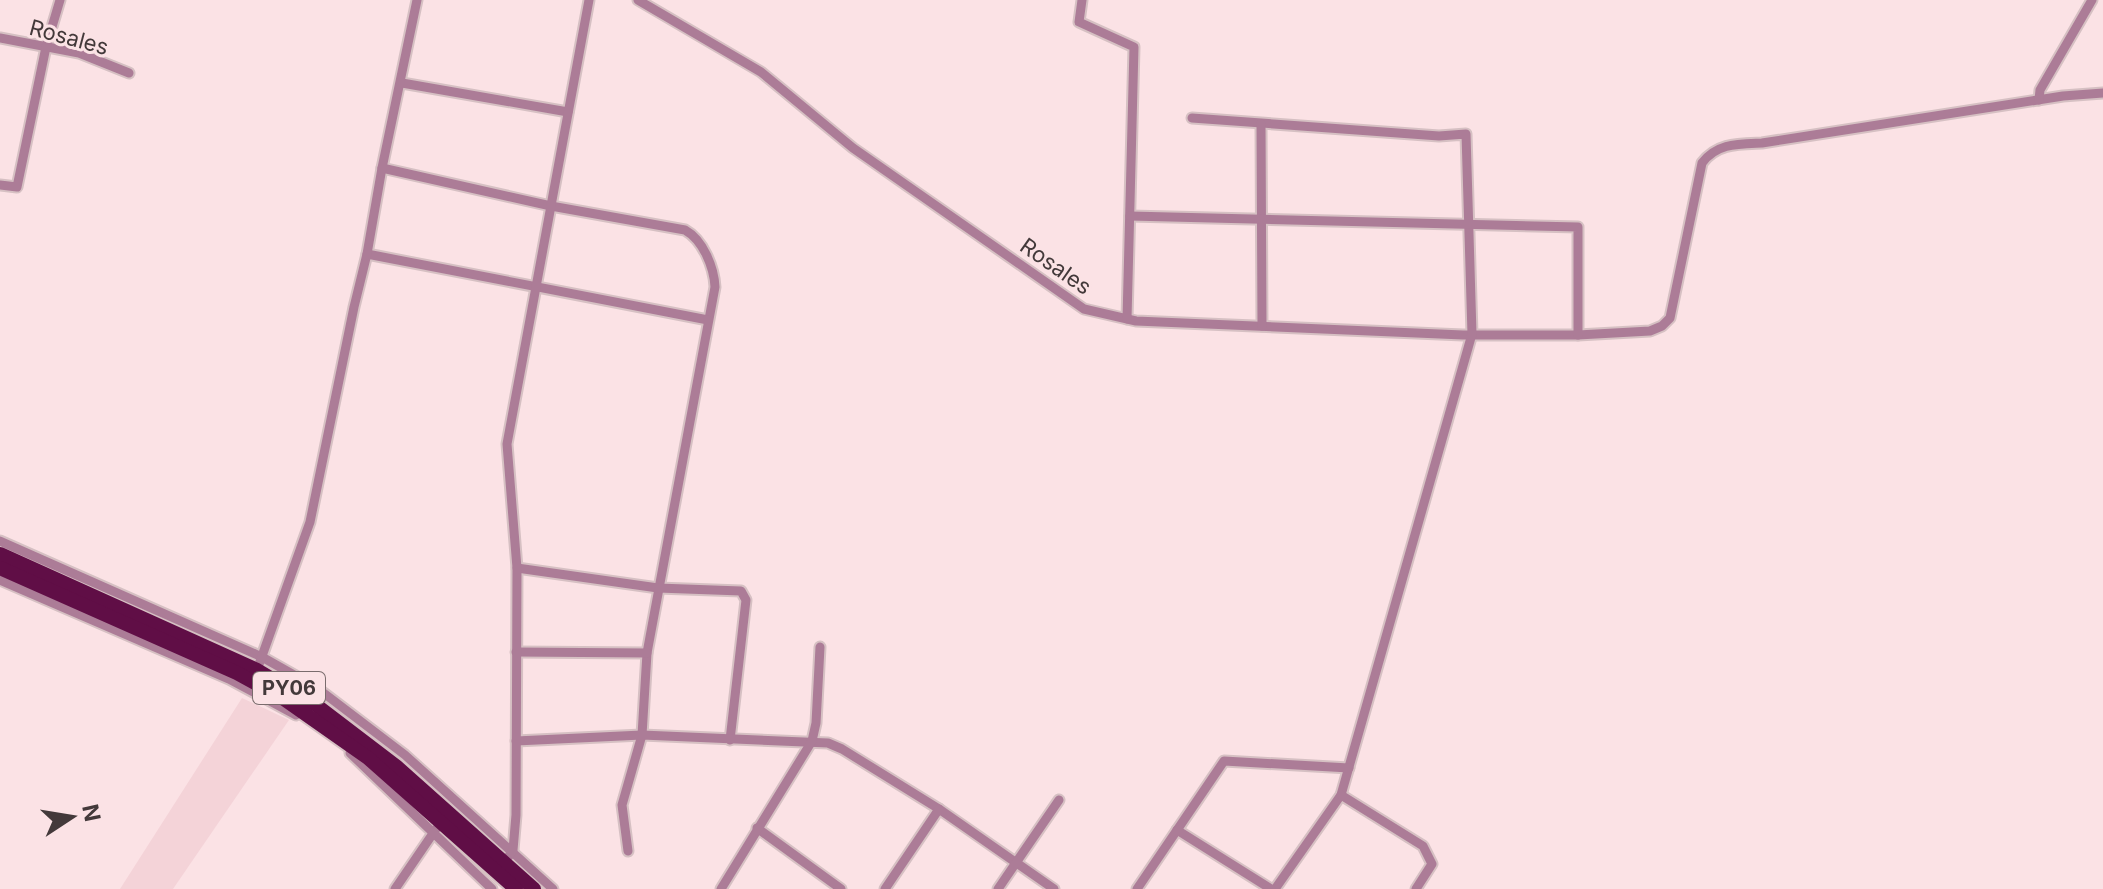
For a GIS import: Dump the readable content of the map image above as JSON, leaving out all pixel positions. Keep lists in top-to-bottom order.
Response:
{
  "streets": {
    "highway": ["PY06"],
    "street": ["Rosales"]
  },
  "north": "right"
}
